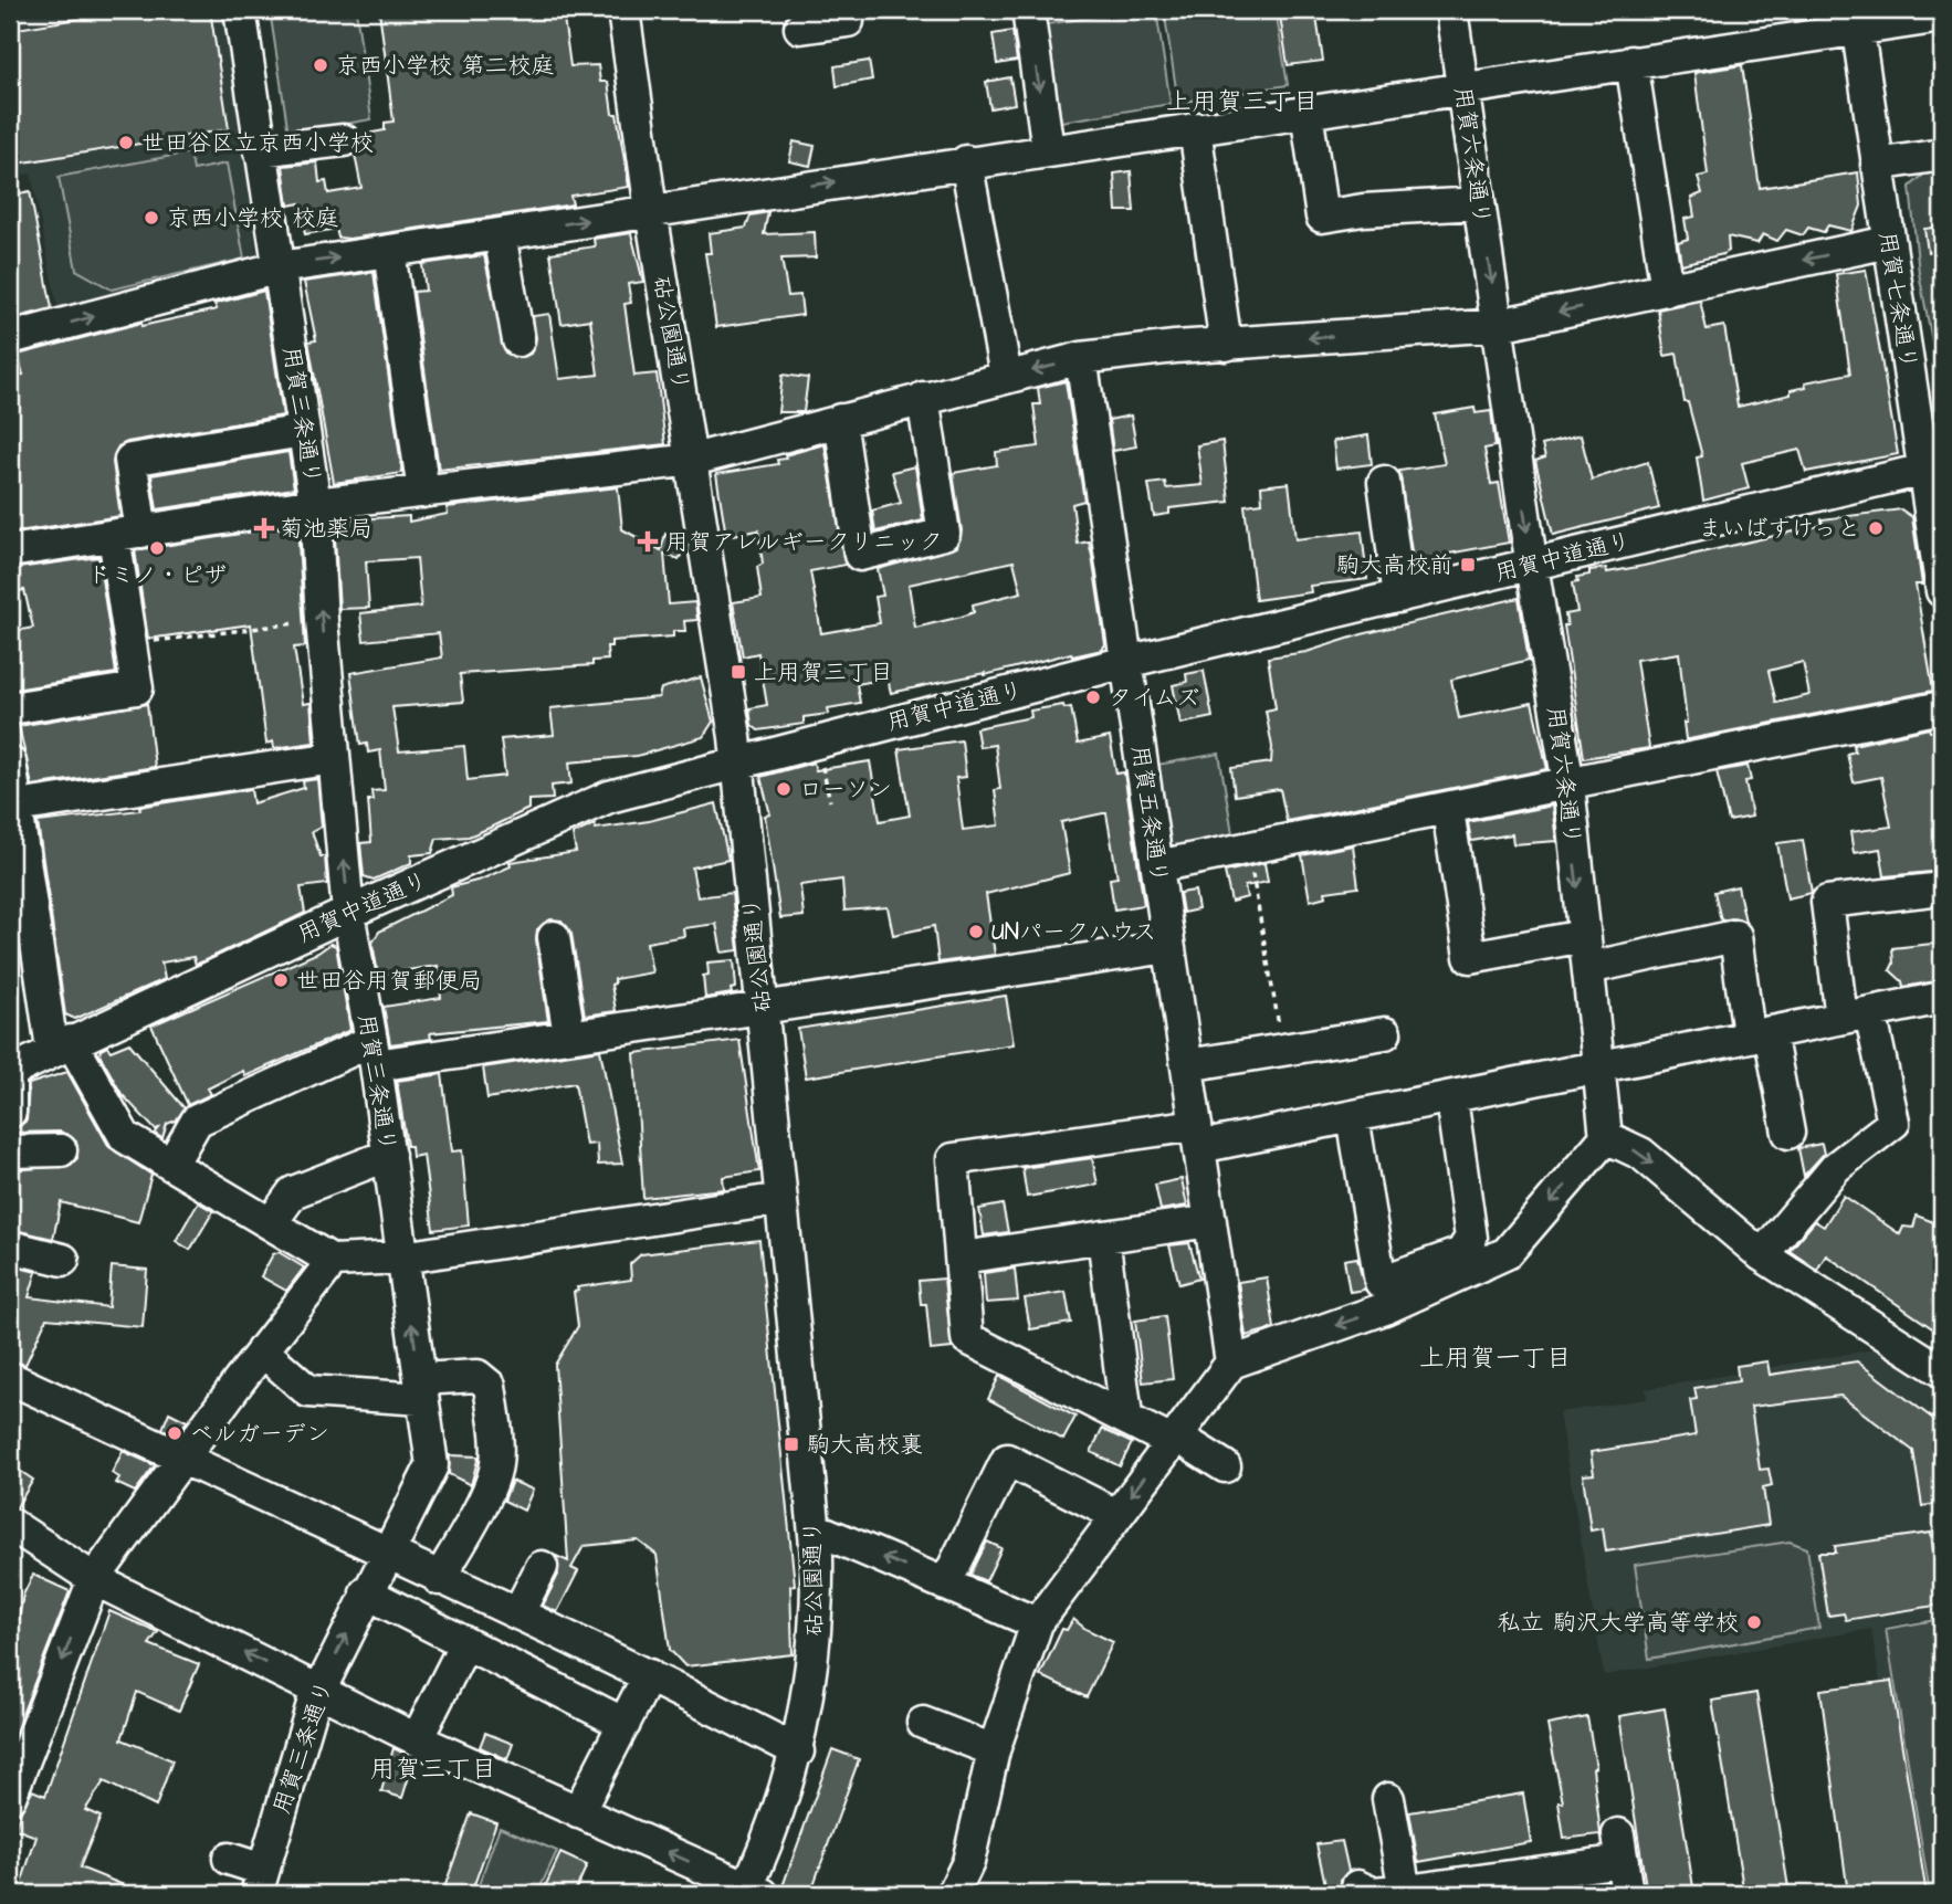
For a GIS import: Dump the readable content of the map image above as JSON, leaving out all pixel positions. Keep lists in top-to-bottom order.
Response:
{
  "streets": {
    "street": [
      "用賀六条通り",
      "用賀七条通り",
      "砧公園通り",
      "用賀三条通り",
      "用賀中道通り",
      "用賀五条通り"
    ]
  },
  "crossings": [
    ["用賀六条通り", "用賀中道通り"],
    ["用賀七条通り", "用賀中道通り"],
    ["砧公園通り", "用賀中道通り"],
    ["用賀三条通り", "用賀中道通り"],
    ["用賀中道通り", "用賀五条通り"]
  ],
  "districts": ["上用賀三丁目", "上用賀一丁目", "用賀三丁目"],
  "places": {
    "other": [
      "京西小学校 第二校庭",
      "世田谷区立京西小学校",
      "京西小学校 校庭",
      "まいばすけっと",
      "ドミノ・ピザ",
      "タイムズ",
      "ローソン",
      "UNパークハウス",
      "世田谷用賀郵便局",
      "ベルガーデン",
      "私立 駒沢大学高等学校"
    ],
    "health": ["菊池薬局", "用賀アレルギークリニック"],
    "transit": ["駒大高校前", "上用賀三丁目", "駒大高校裏"]
  }
}
